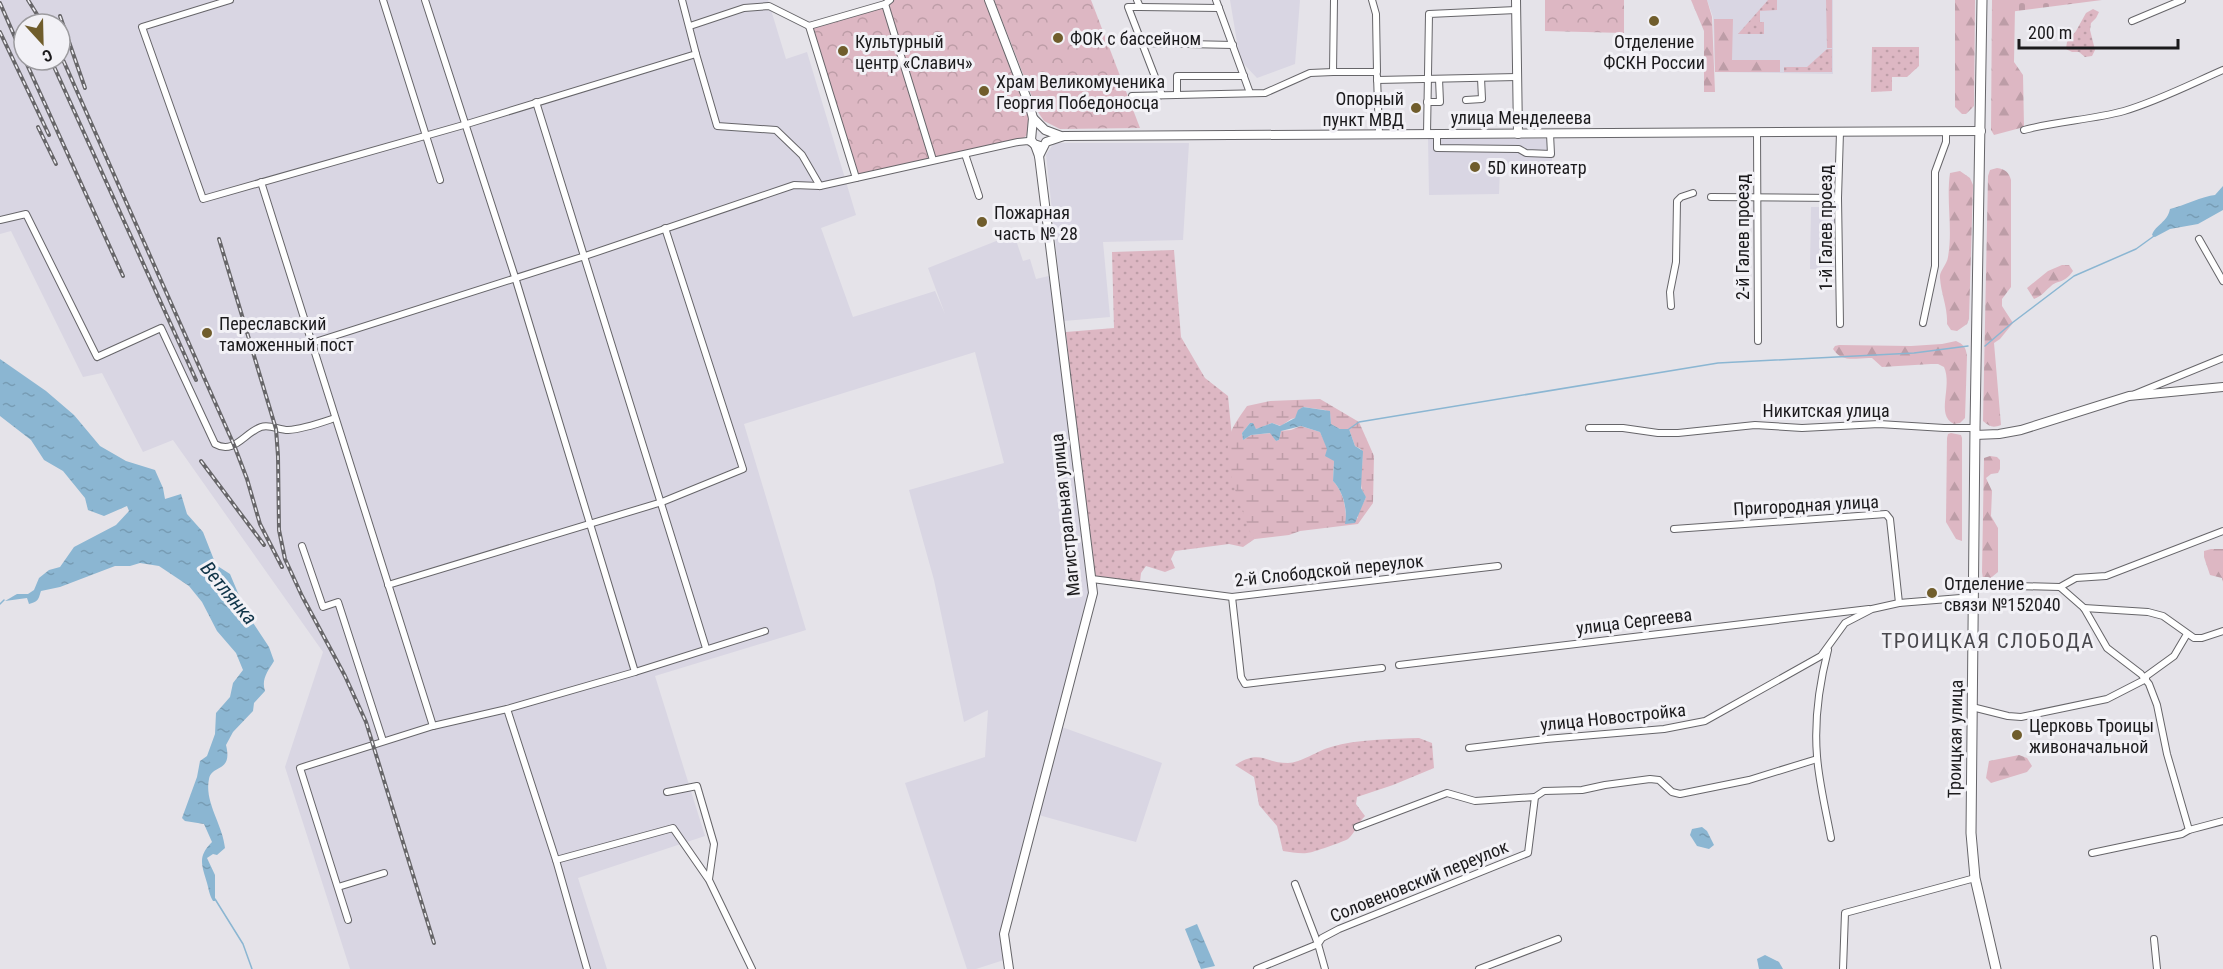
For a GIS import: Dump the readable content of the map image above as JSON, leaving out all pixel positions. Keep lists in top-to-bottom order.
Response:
{
  "streets": {
    "main road": ["Троицкая улица"],
    "street": [
      "улица Менделеева",
      "1-й Галев проезд",
      "2-й Галев проезд",
      "Никитская улица",
      "Пригородная улица",
      "Магистральная улица",
      "2-й Слободской переулок",
      "улица Сергеева",
      "улица Новостройка",
      "Соловеновский переулок"
    ]
  },
  "crossings": [
    ["улица Менделеева", "1-й Галев проезд"],
    ["улица Менделеева", "2-й Галев проезд"],
    ["улица Менделеева", "Троицкая улица"],
    ["Никитская улица", "Троицкая улица"],
    ["Пригородная улица", "улица Новостройка"],
    ["Магистральная улица", "2-й Слободской переулок"],
    ["улица Сергеева", "улица Новостройка"],
    ["улица Новостройка", "Троицкая улица"]
  ],
  "districts": ["ТРОИЦКАЯ СЛОБОДА"],
  "water": ["Ветлянка"],
  "places": [
    "Отделение ФСКН России",
    "ФОК с бассейном",
    "Культурный центр «Славич»",
    "Храм Великомученика Георгия Победоносца",
    "Опорный пункт МВД",
    "5D кинотеатр",
    "Пожарная часть № 28",
    "Переславский таможенный пост",
    "Отделение связи №152040",
    "Церковь Троицы живоначальной"
  ],
  "scale_bar": "200 m",
  "north": "bottom"
}
